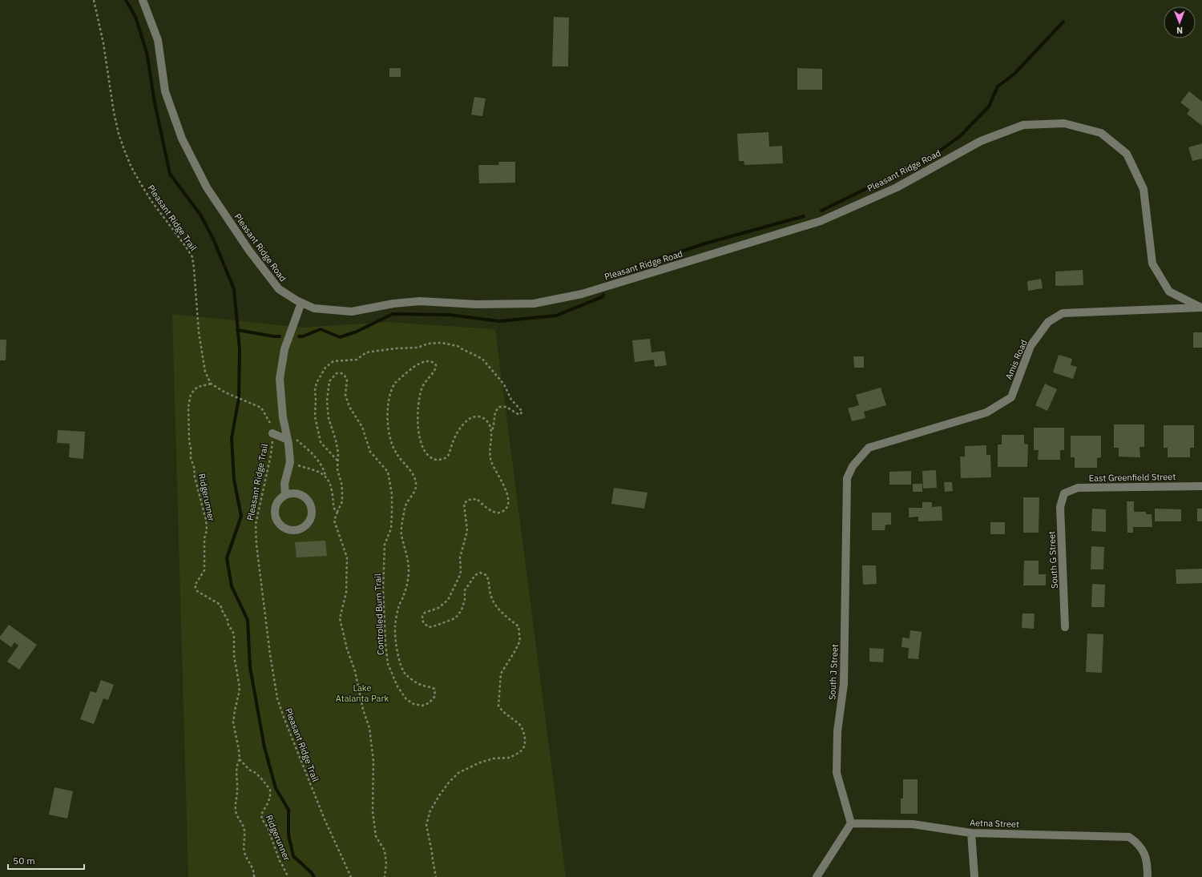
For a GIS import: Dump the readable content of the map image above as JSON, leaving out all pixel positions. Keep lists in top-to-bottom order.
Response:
{
  "streets": {
    "street": [
      "Pleasant Ridge Road",
      "Amis Road",
      "East Greenfield Street",
      "South G Street",
      "South J Street",
      "Aetna Street"
    ],
    "path": ["Pleasant Ridge Trail", "Ridgerunner", "Controlled Burn Trail"]
  },
  "crossings": [
    ["Pleasant Ridge Road", "Amis Road"],
    ["Pleasant Ridge Trail", "Ridgerunner"],
    ["Pleasant Ridge Trail", "Controlled Burn Trail"],
    ["Amis Road", "South J Street"],
    ["East Greenfield Street", "South G Street"],
    ["South J Street", "Aetna Street"]
  ],
  "parks": ["Lake Atalanta Park"],
  "scale_bar": "50 m",
  "north": "bottom"
}
